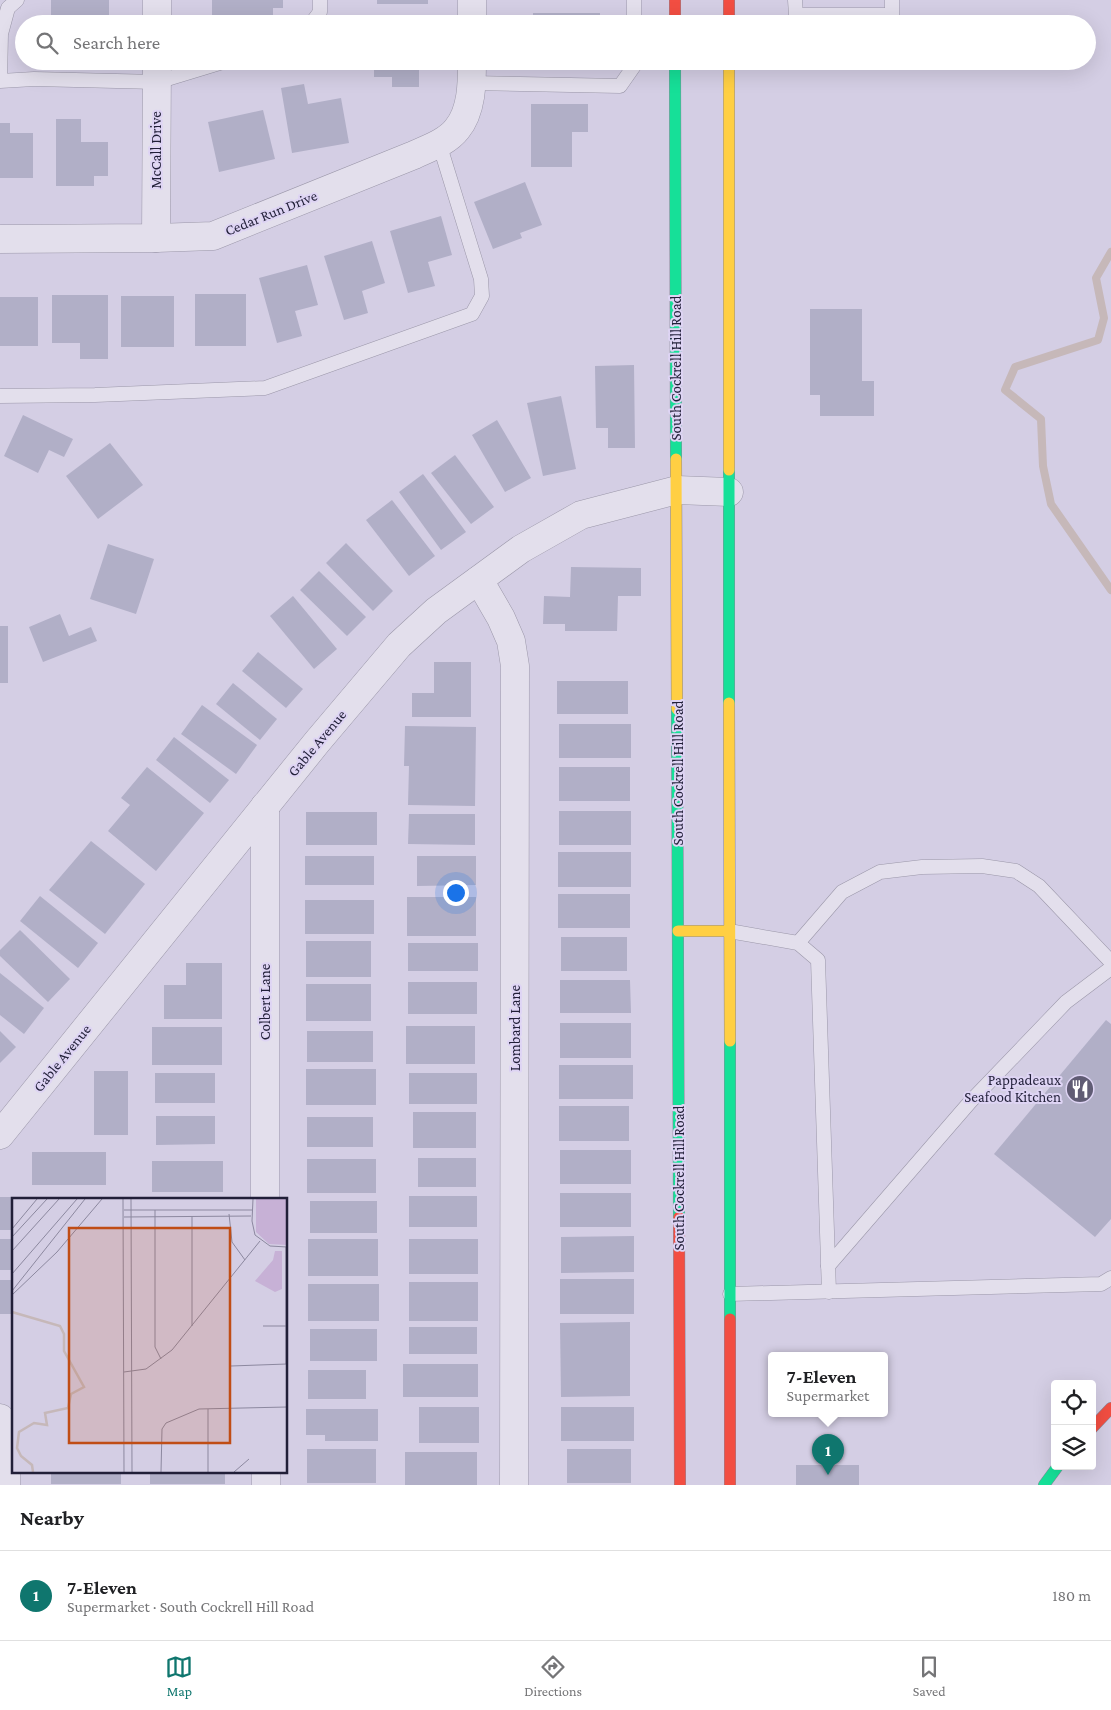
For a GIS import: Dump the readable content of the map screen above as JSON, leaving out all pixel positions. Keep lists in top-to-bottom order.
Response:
{
  "streets": {
    "main road": ["South Cockrell Hill Road"],
    "street": [
      "McCall Drive",
      "Cedar Run Drive",
      "Gable Avenue",
      "Colbert Lane",
      "Lombard Lane"
    ]
  },
  "crossings": [
    ["McCall Drive", "Cedar Run Drive"],
    ["South Cockrell Hill Road", "Gable Avenue"],
    ["Gable Avenue", "Colbert Lane"],
    ["Gable Avenue", "Lombard Lane"]
  ],
  "places": {
    "restaurant": ["Pappadeaux Seafood Kitchen"]
  },
  "page": {
    "search": "Search here",
    "popup": ["7-Eleven", "Supermarket"],
    "pins": "1",
    "heading": "Nearby",
    "list": [
      {
        "mark": "1",
        "name": "7-Eleven",
        "note": "Supermarket · South Cockrell Hill Road",
        "value": "180 m"
      }
    ],
    "nav": ["Map", "Directions", "Saved"]
  }
}
